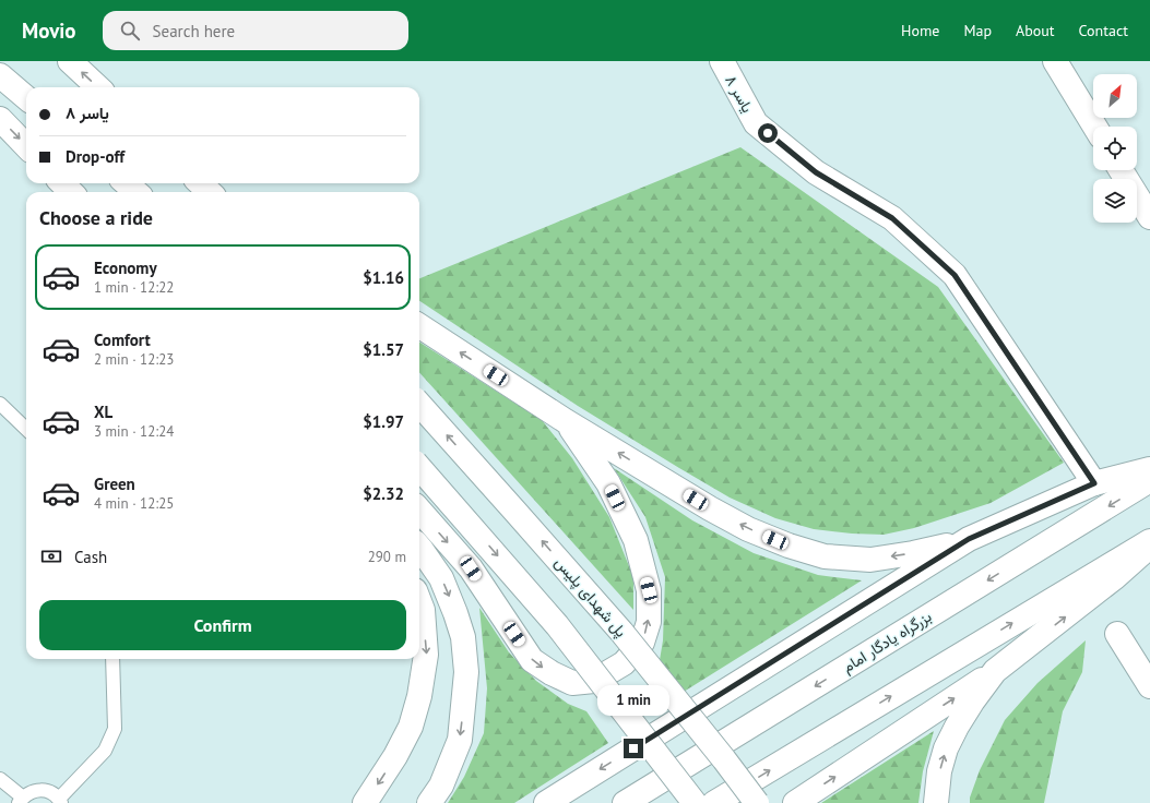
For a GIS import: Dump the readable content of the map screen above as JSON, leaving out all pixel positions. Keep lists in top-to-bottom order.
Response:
{
  "streets": {
    "main road": ["یاسر ۸", "پل شهدای پلیس", "بزرگراه یادگار امام"]
  },
  "north": "top right",
  "page": {
    "header": "Movio",
    "search": "Search here",
    "nav": [
      "Home",
      "Map",
      "About",
      "Contact"
    ],
    "banner": ["یاسر ۸", "Drop-off"],
    "heading": "Choose a ride",
    "list": [
      {
        "name": "Economy",
        "note": "1 min · 12:22",
        "value": "$1.16"
      },
      {
        "name": "Comfort",
        "note": "2 min · 12:23",
        "value": "$1.57"
      },
      {
        "name": "XL",
        "note": "3 min · 12:24",
        "value": "$1.97"
      },
      {
        "name": "Green",
        "note": "4 min · 12:25",
        "value": "$2.32"
      }
    ],
    "pay": ["Cash", "290 m"],
    "buttons": "Confirm",
    "bubble": "1 min"
  }
}
